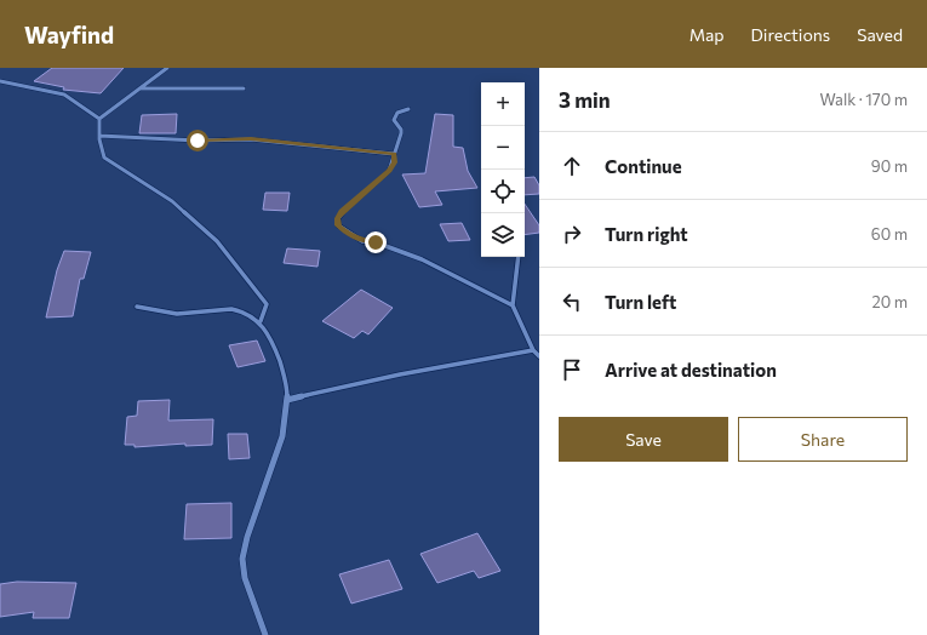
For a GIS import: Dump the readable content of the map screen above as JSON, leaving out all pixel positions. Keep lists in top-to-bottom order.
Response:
{
  "page": {
    "header": "Wayfind",
    "nav": ["Map", "Directions", "Saved"],
    "heading": ["3 min", "Walk · 170 m"],
    "map_buttons": ["+", "−"],
    "list": [
      ["Continue", "90 m"],
      ["Turn right", "60 m"],
      ["Turn left", "20 m"],
      "Arrive at destination"
    ],
    "buttons": ["Save", "Share"]
  }
}
